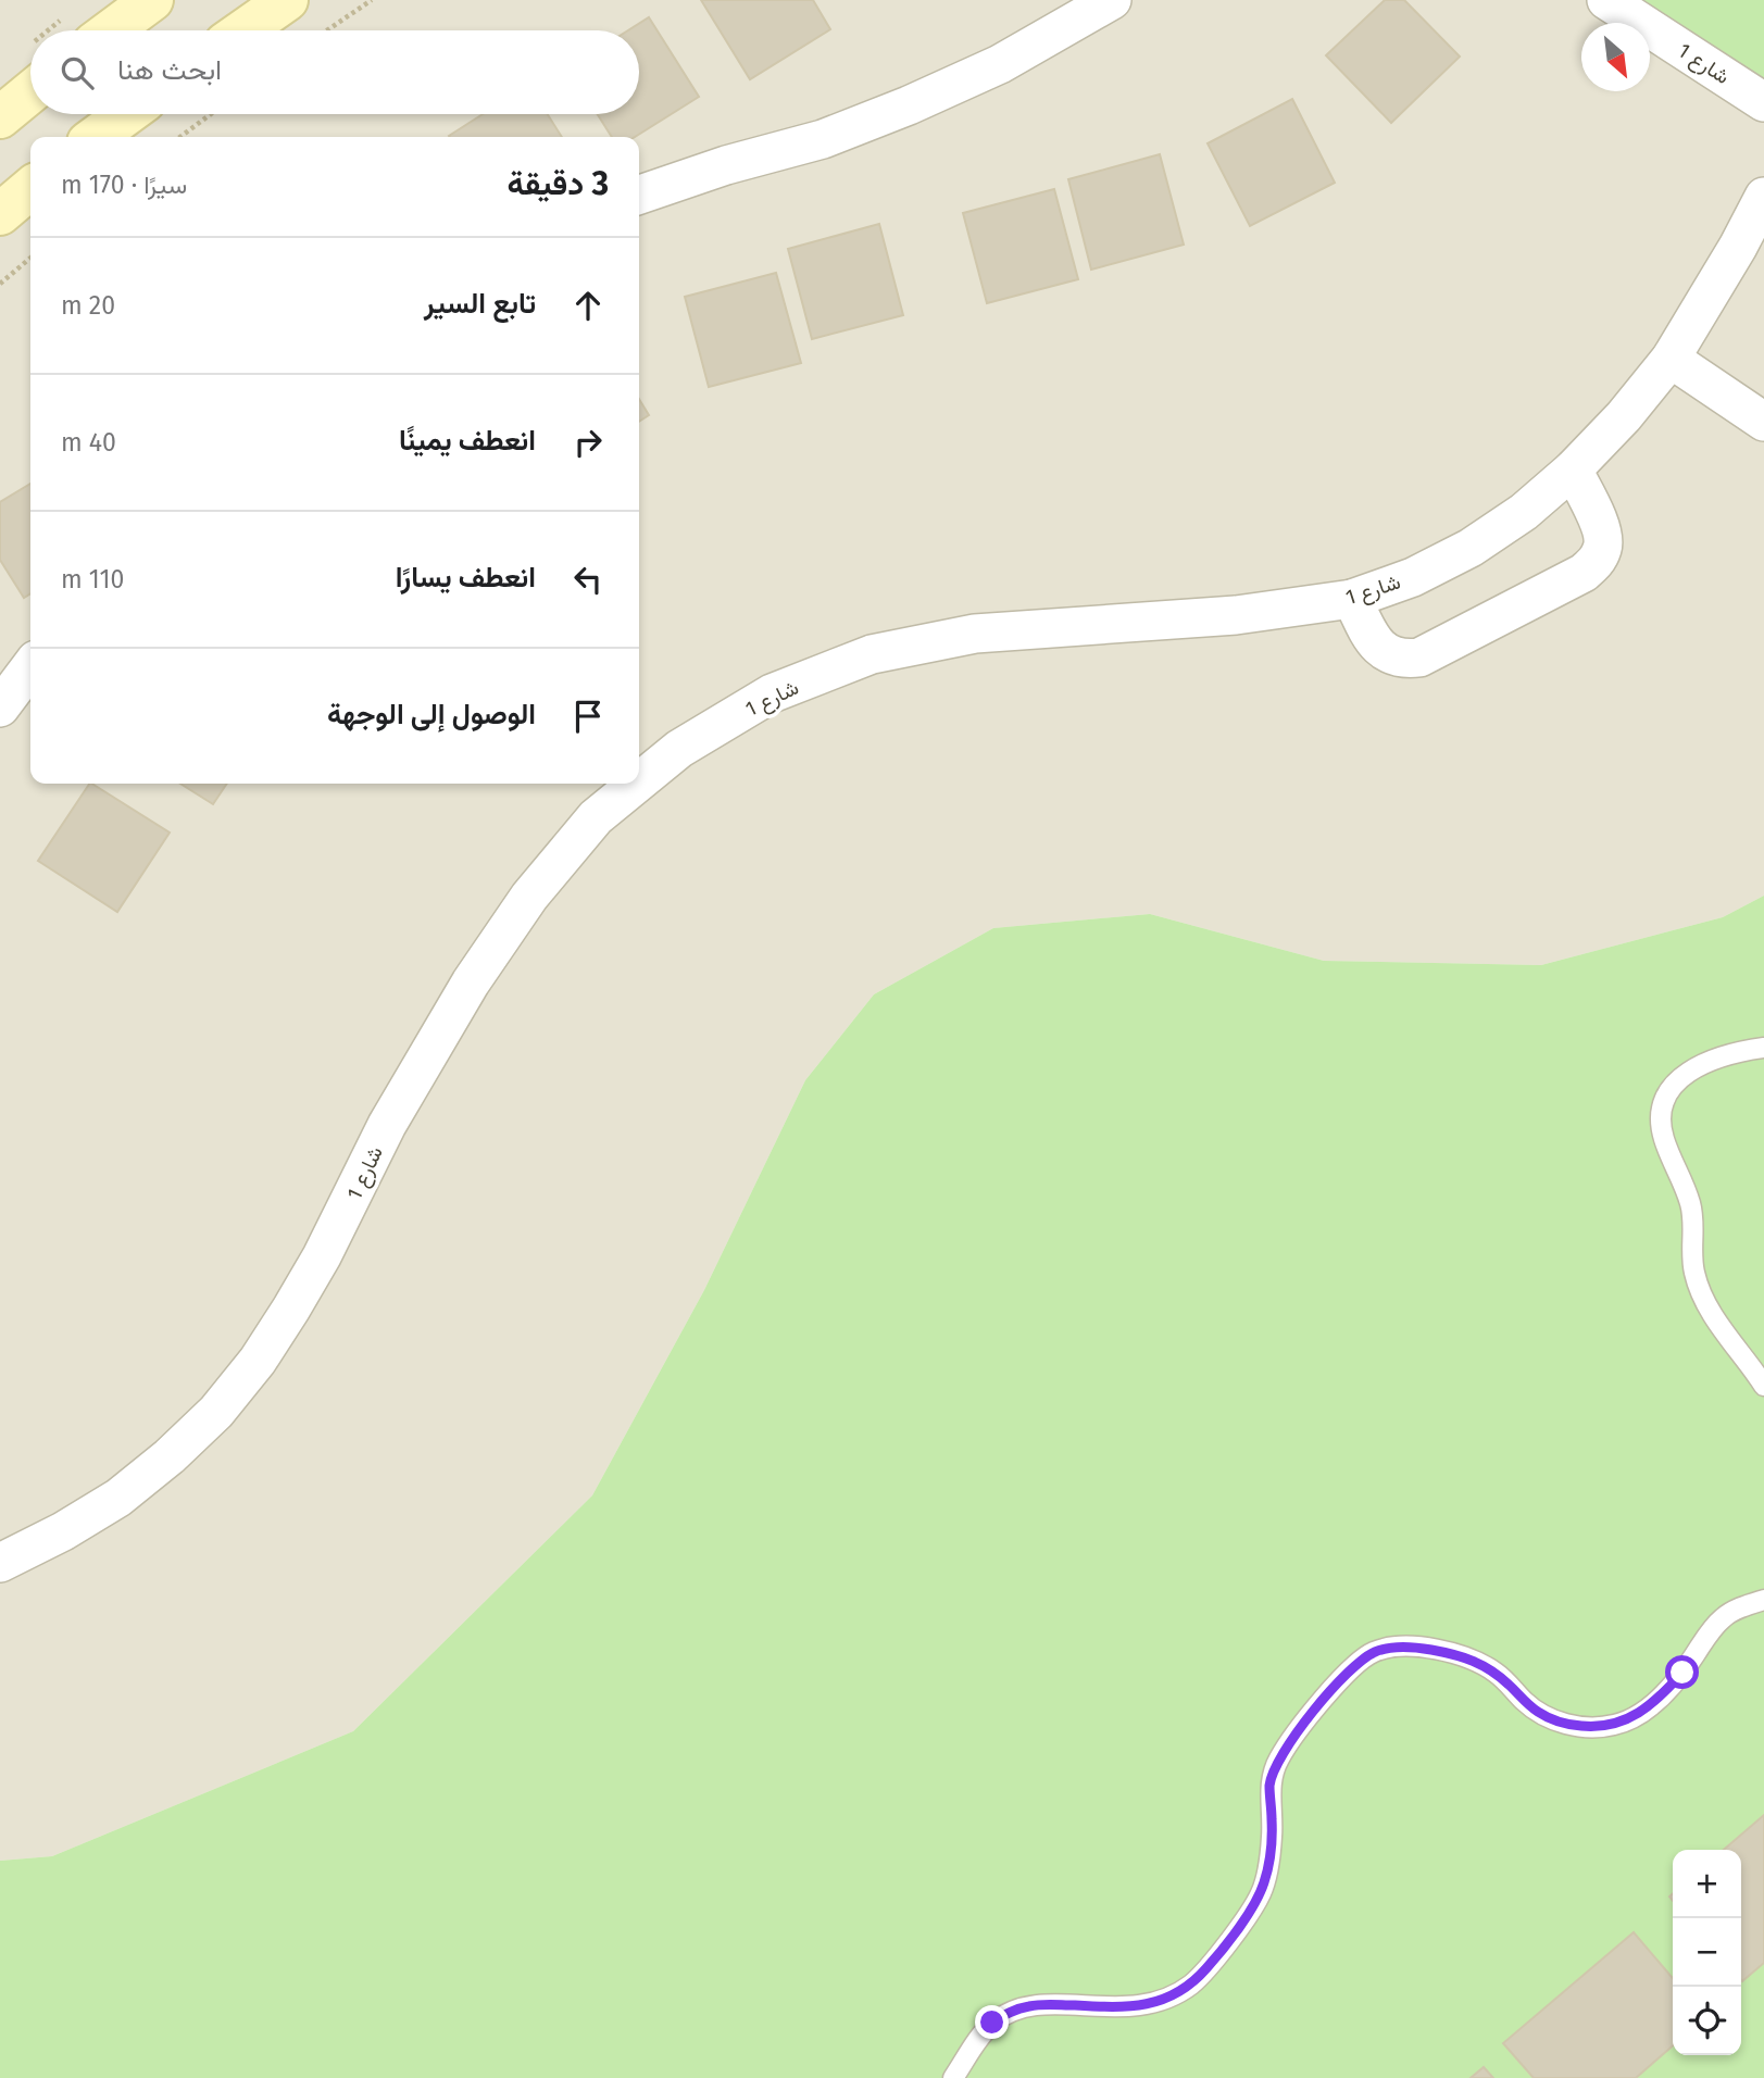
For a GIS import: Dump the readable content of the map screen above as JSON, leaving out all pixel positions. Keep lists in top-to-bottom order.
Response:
{
  "streets": {
    "street": ["شارع 1"]
  },
  "north": "bottom right",
  "page": {
    "search": "ابحث هنا",
    "heading": ["3 دقيقة", "سيرًا · 170 m"],
    "list": [
      ["تابع السير", "20 m"],
      ["انعطف يمينًا", "40 m"],
      ["انعطف يسارًا", "110 m"],
      "الوصول إلى الوجهة"
    ],
    "map_buttons": ["+", "−"]
  }
}
